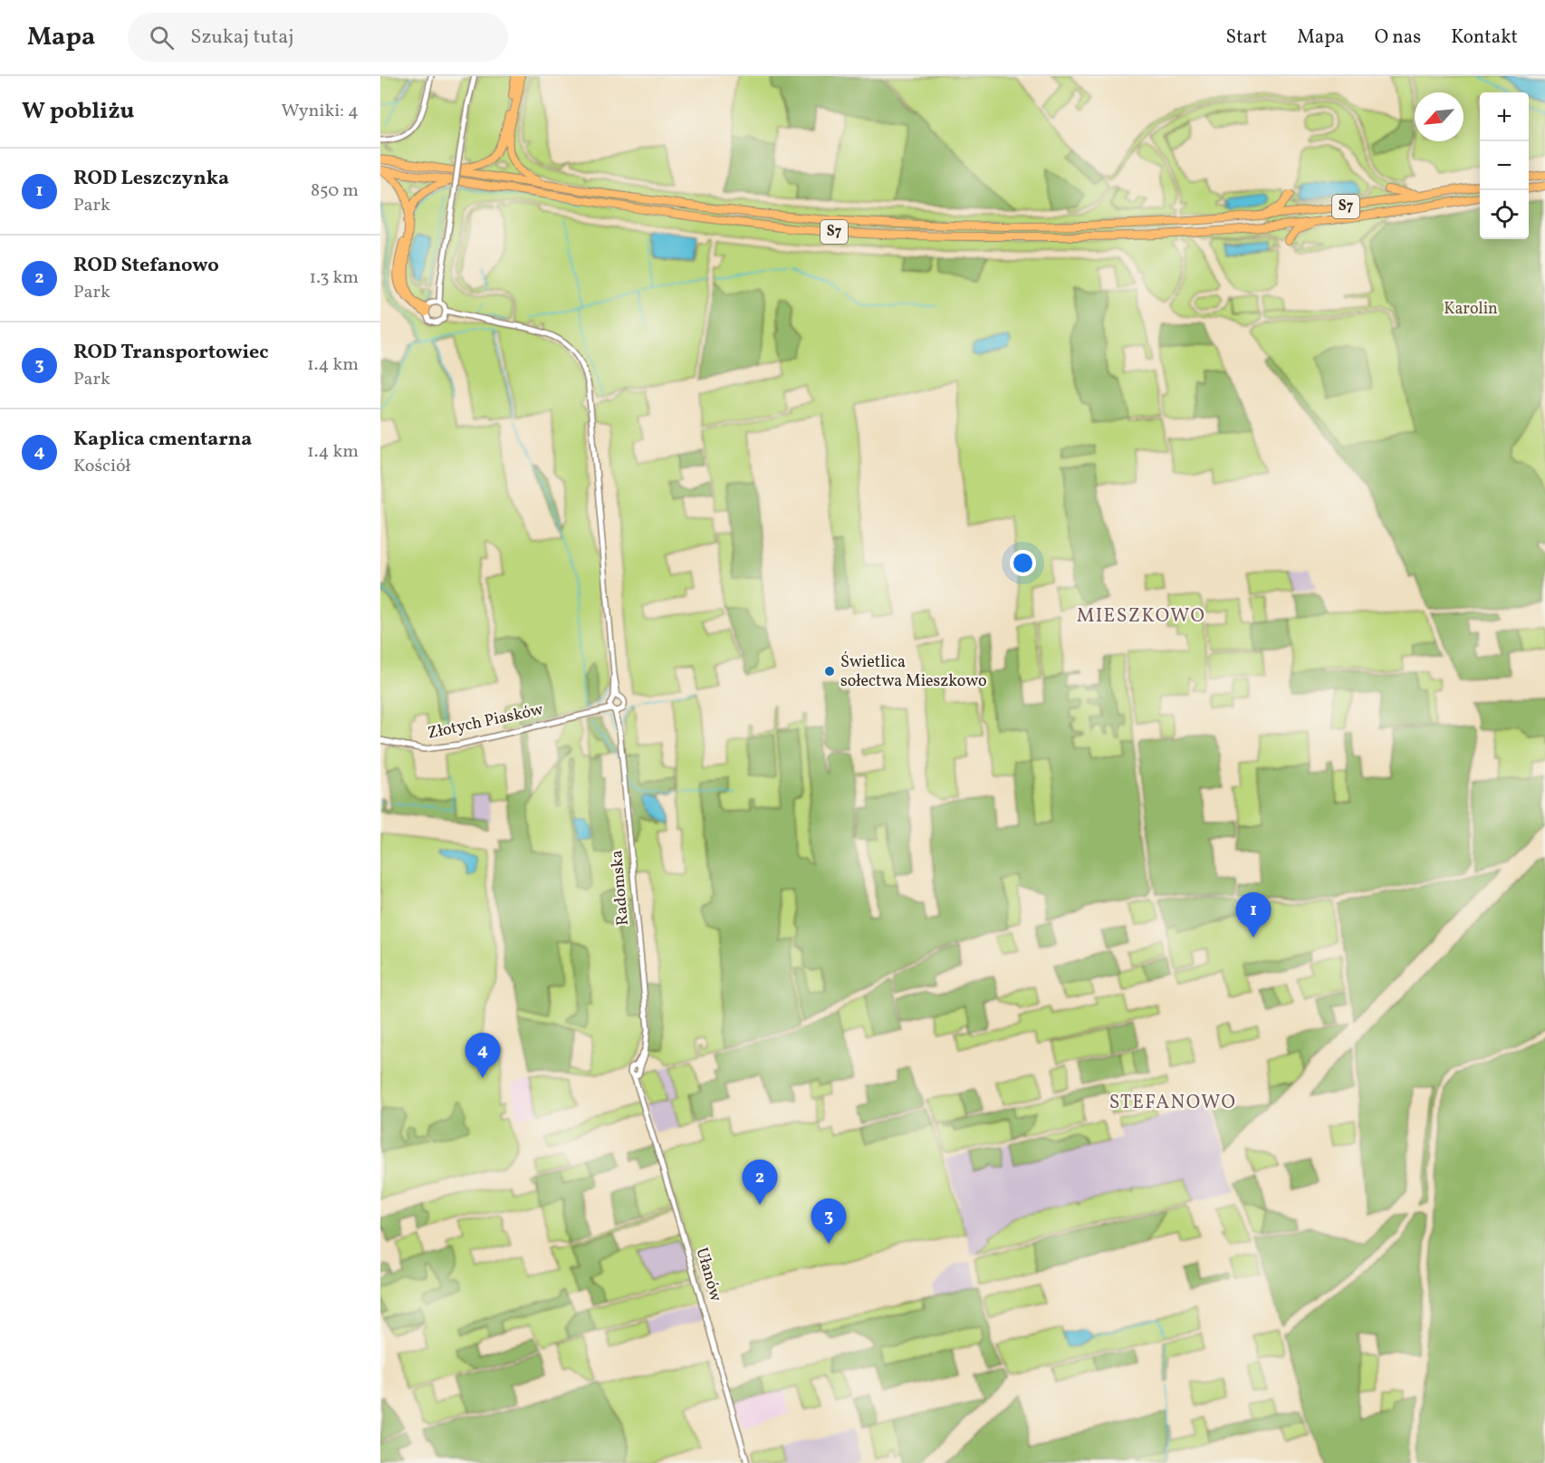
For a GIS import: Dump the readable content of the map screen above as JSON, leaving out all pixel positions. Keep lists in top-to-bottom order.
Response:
{
  "streets": {
    "highway": ["S7"],
    "street": ["Złotych Piasków", "Radomska", "Ułanów"]
  },
  "crossings": [
    ["Złotych Piasków", "Radomska"]
  ],
  "districts": ["MIESZKOWO", "STEFANOWO"],
  "parks": ["Karolin"],
  "places": ["Świetlica sołectwa Mieszkowo"],
  "north": "bottom left",
  "page": {
    "header": "Mapa",
    "search": "Szukaj tutaj",
    "nav": [
      "Start",
      "Mapa",
      "O nas",
      "Kontakt"
    ],
    "heading": ["W pobliżu", "Wyniki: 4"],
    "map_buttons": ["+", "−"],
    "list": [
      {
        "mark": "1",
        "name": "ROD Leszczynka",
        "note": "Park",
        "value": "850 m"
      },
      {
        "mark": "2",
        "name": "ROD Stefanowo",
        "note": "Park",
        "value": "1.3 km"
      },
      {
        "mark": "3",
        "name": "ROD Transportowiec",
        "note": "Park",
        "value": "1.4 km"
      },
      {
        "mark": "4",
        "name": "Kaplica cmentarna",
        "note": "Kościół",
        "value": "1.4 km"
      }
    ],
    "pins": [
      "1",
      "4",
      "2",
      "3"
    ]
  }
}
